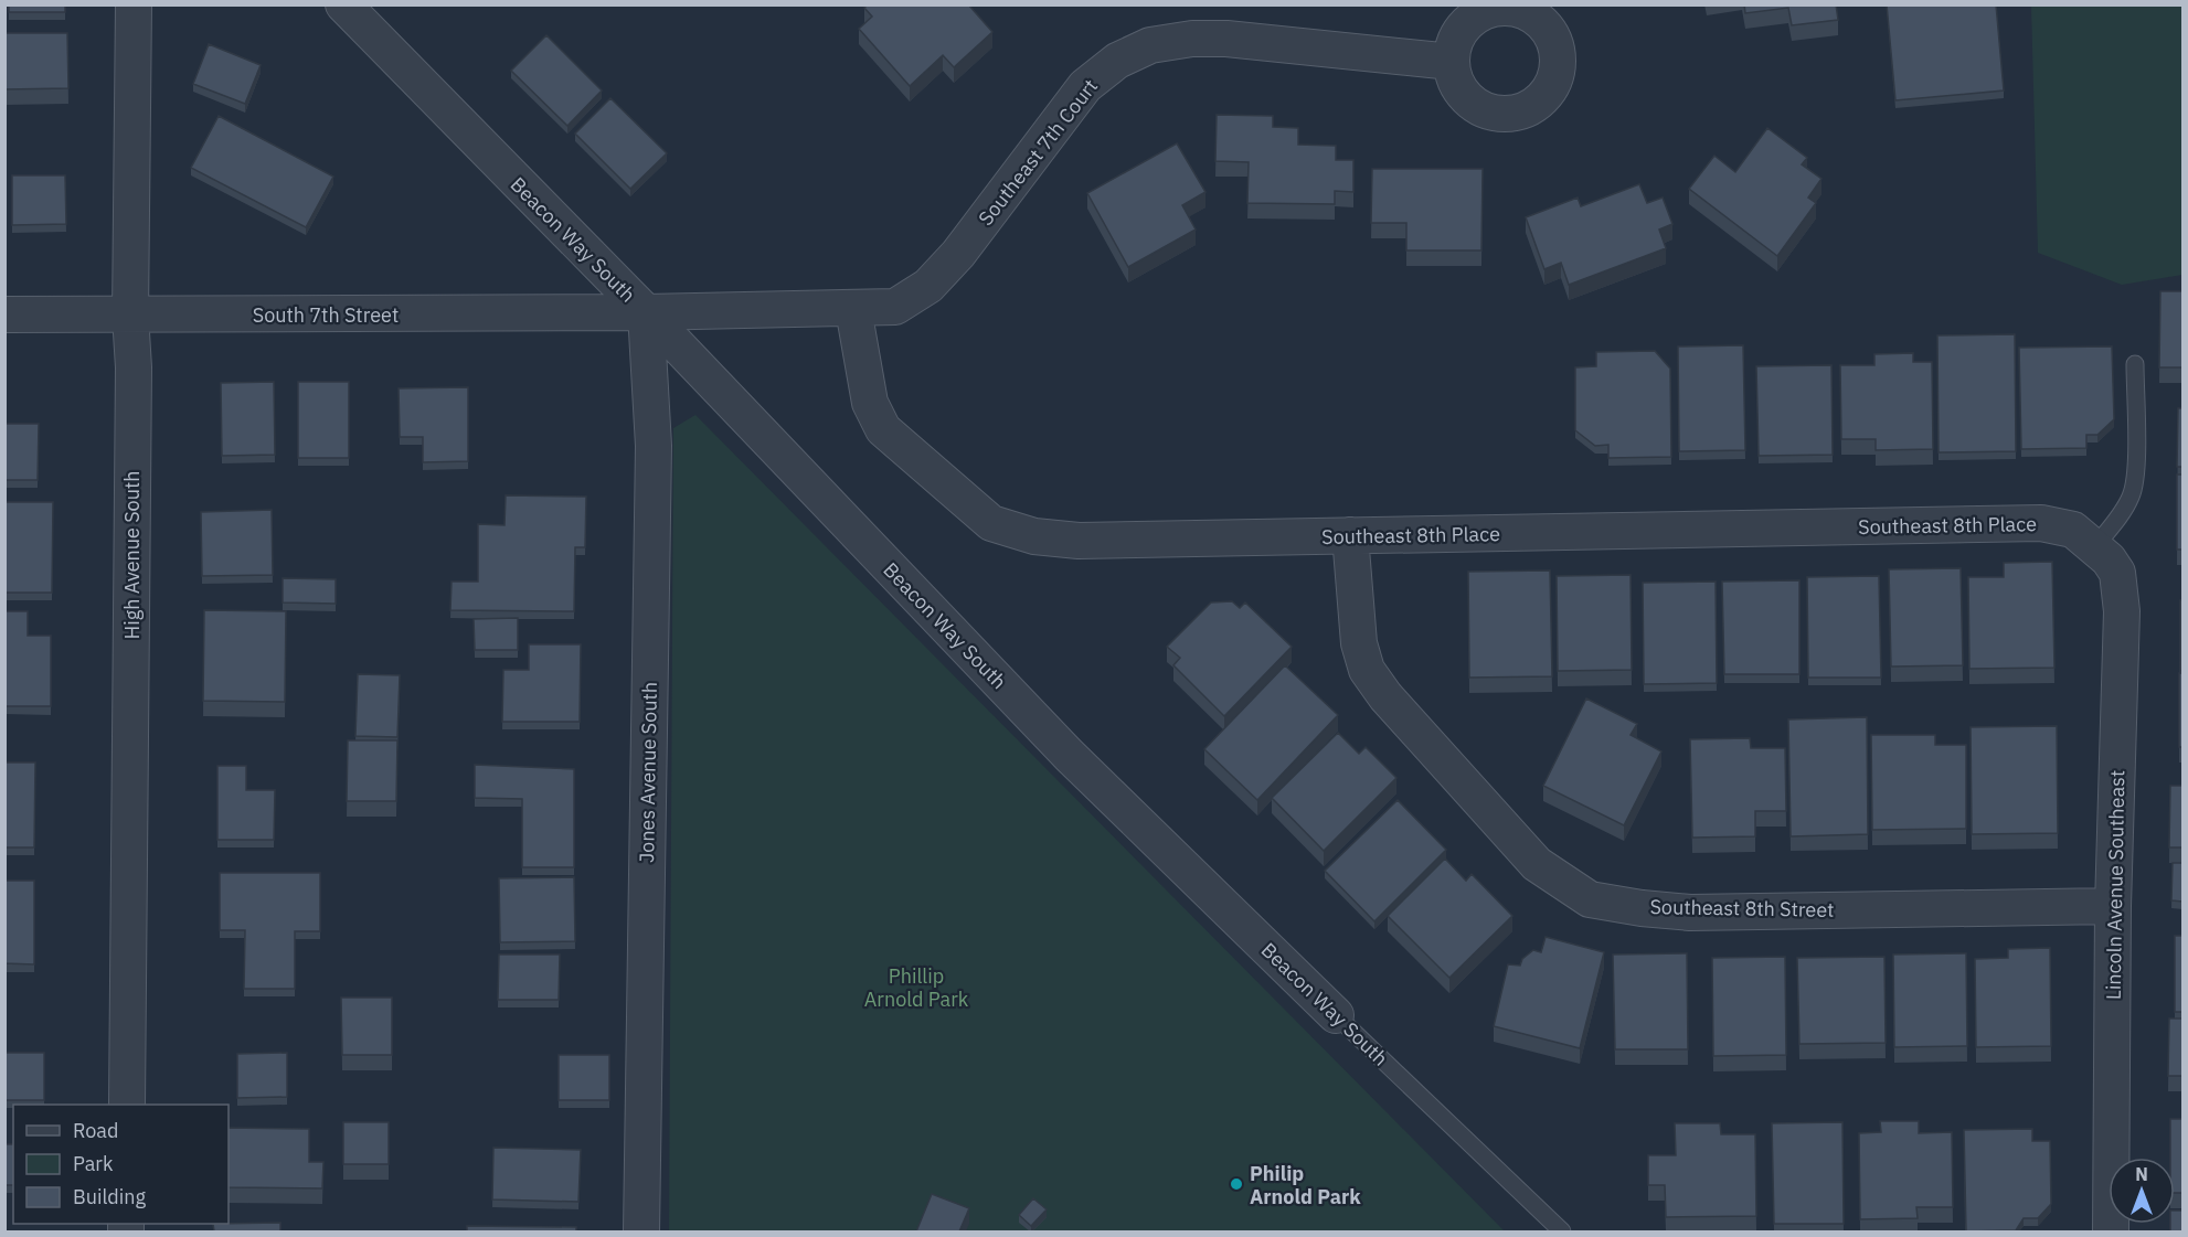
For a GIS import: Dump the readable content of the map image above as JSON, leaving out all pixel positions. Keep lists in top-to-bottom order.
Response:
{
  "streets": {
    "street": [
      "Southeast 7th Court",
      "Beacon Way South",
      "South 7th Street",
      "Southeast 8th Place",
      "High Avenue South",
      "Jones Avenue South",
      "Lincoln Avenue Southeast",
      "Southeast 8th Street"
    ]
  },
  "crossings": [
    ["Southeast 7th Court", "Beacon Way South"],
    ["Southeast 7th Court", "South 7th Street"],
    ["Southeast 7th Court", "Southeast 8th Place"],
    ["Southeast 7th Court", "Jones Avenue South"],
    ["Beacon Way South", "South 7th Street"],
    ["Beacon Way South", "Jones Avenue South"],
    ["South 7th Street", "High Avenue South"],
    ["South 7th Street", "Jones Avenue South"],
    ["Southeast 8th Place", "Lincoln Avenue Southeast"],
    ["Southeast 8th Place", "Southeast 8th Street"],
    ["Lincoln Avenue Southeast", "Southeast 8th Street"]
  ],
  "parks": ["Phillip Arnold Park"],
  "places": ["Philip Arnold Park"],
  "legend": ["Road", "Park", "Building"],
  "north": "top"
}
